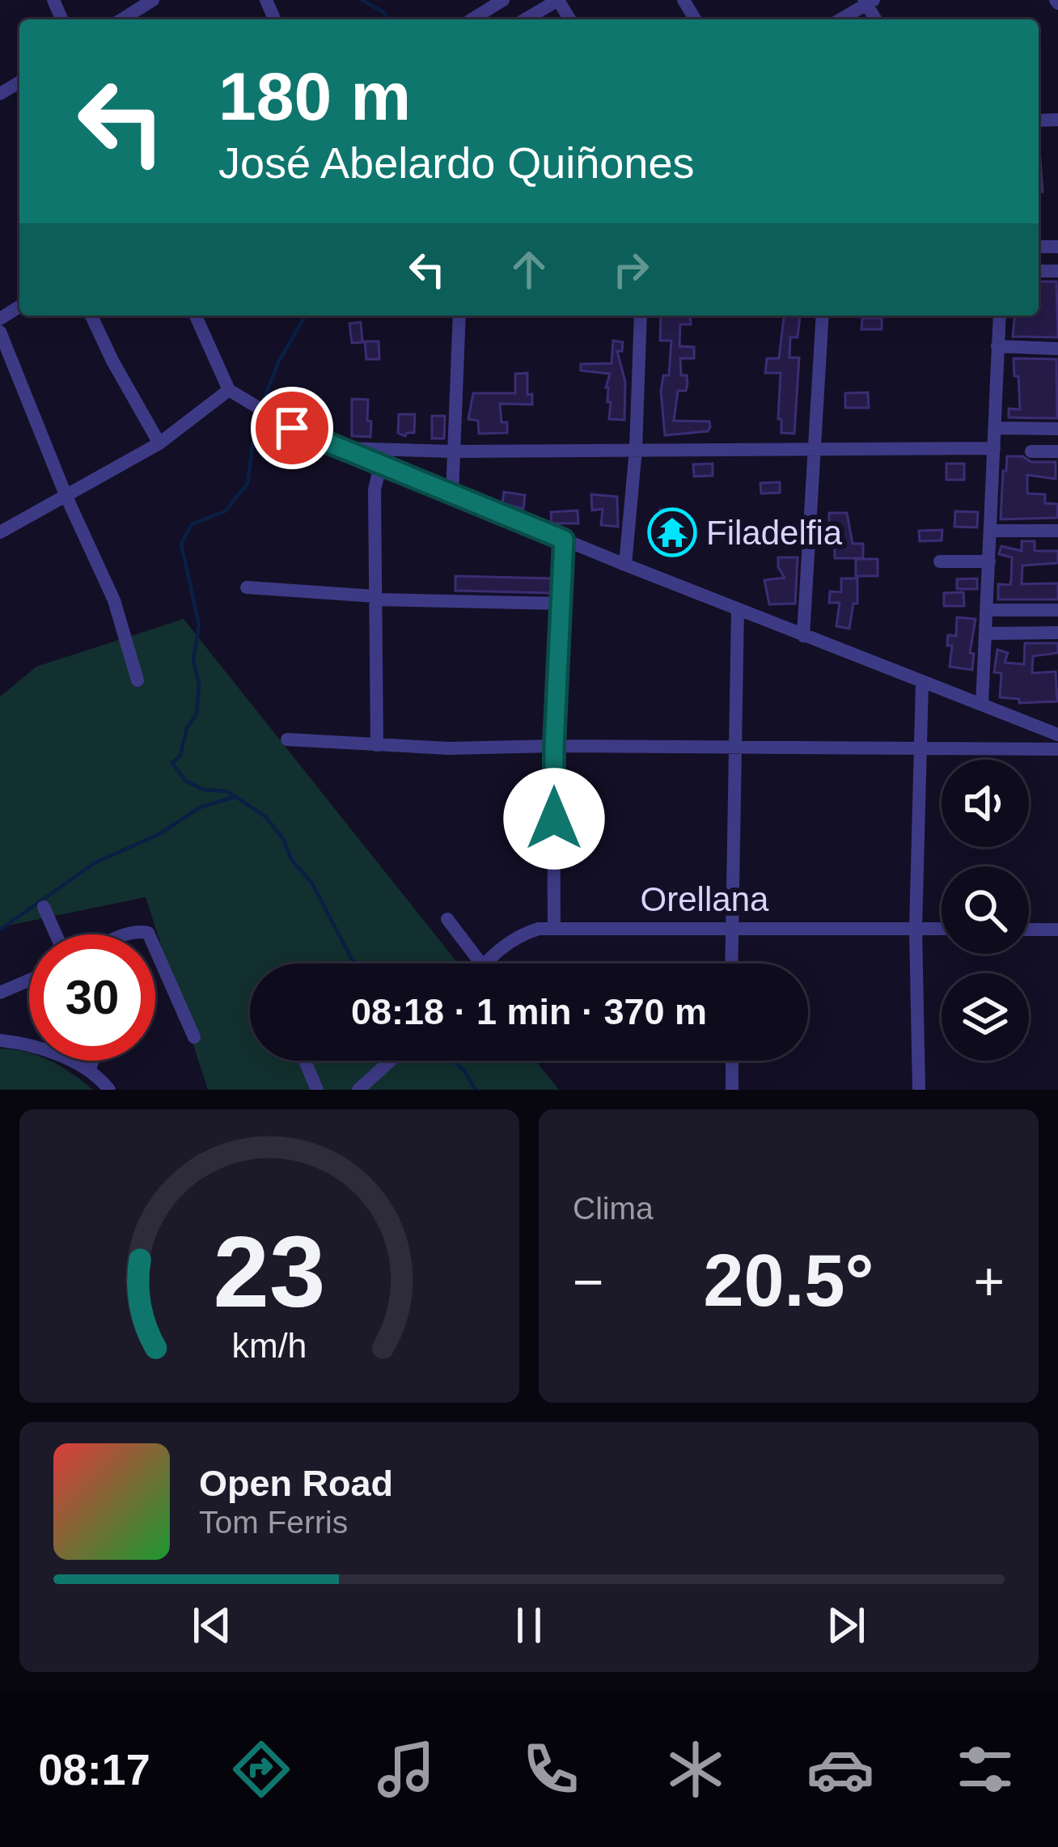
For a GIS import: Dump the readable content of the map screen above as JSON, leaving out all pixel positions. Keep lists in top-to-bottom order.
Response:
{
  "streets": {
    "street": ["Orellana"]
  },
  "places": {
    "temple": ["Filadelfia"]
  },
  "page": {
    "turn": ["180 m", "José Abelardo Quiñones"],
    "limit": "30",
    "trip": "08:18 · 1 min · 370 m",
    "tile": "Clima",
    "heat": ["−", "20.5°", "+"],
    "song": ["Open Road", "Tom Ferris"],
    "tabs": "08:17",
    "gauge": ["23", "km/h"]
  }
}
